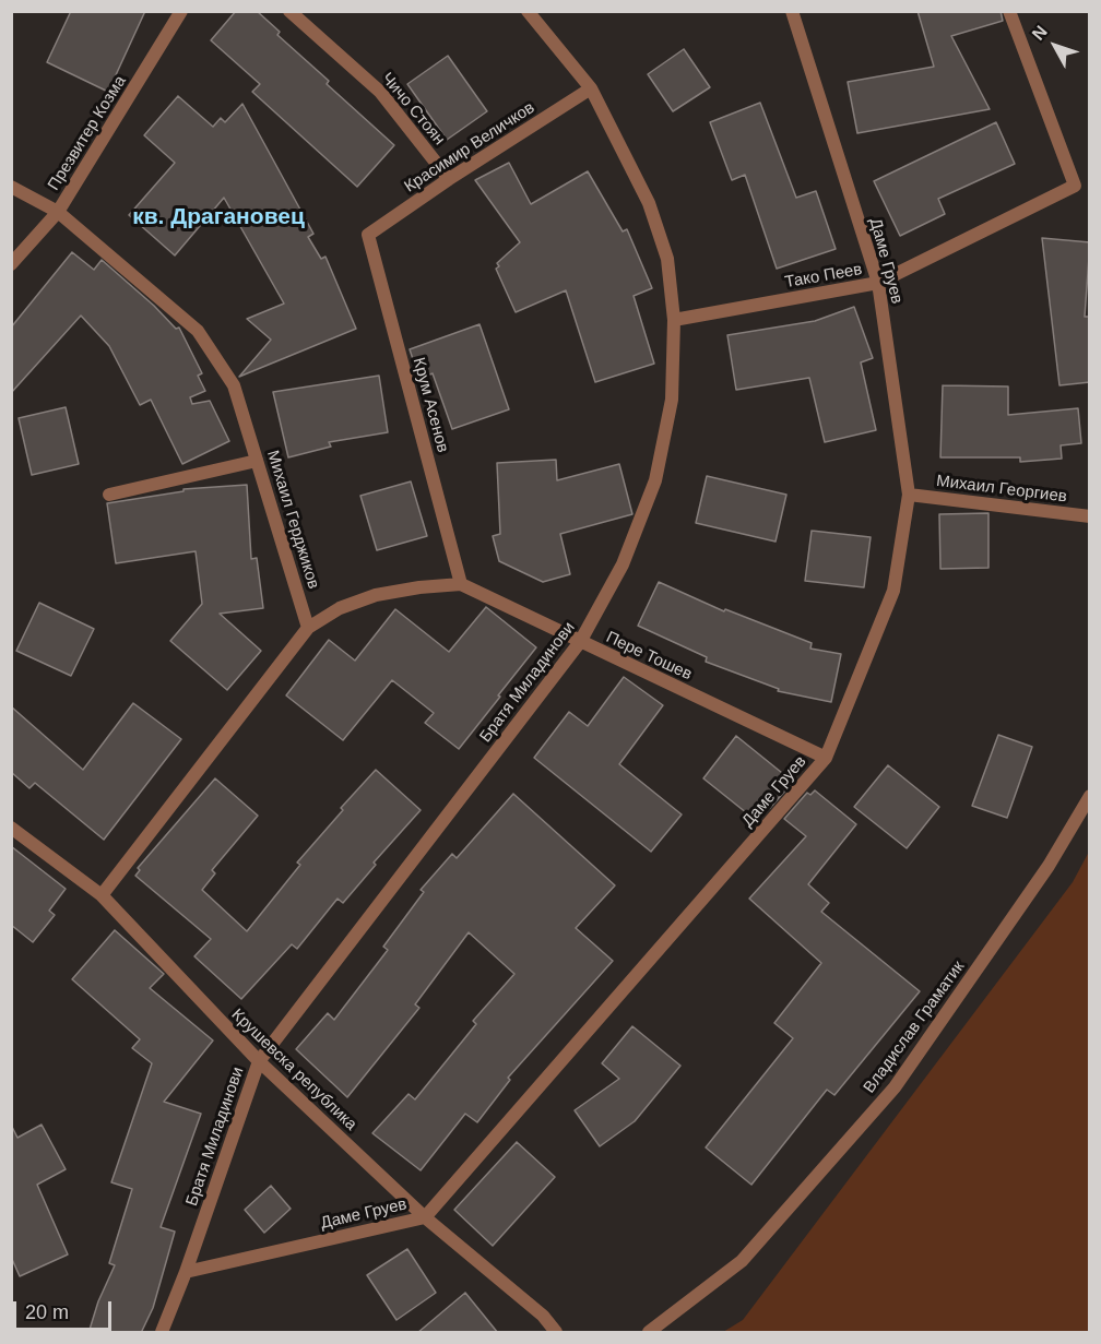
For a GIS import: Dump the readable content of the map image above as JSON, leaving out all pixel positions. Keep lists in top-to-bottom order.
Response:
{
  "streets": {
    "street": [
      "Чичо Стоян",
      "Презвитер Козма",
      "Красимир Величков",
      "Даме Груев",
      "Тако Пеев",
      "Крум Асенов",
      "Михаил Георгиев",
      "Михаил Герджиков",
      "Пере Тошев",
      "Братя Миладинови",
      "Владислав Граматик",
      "Крушевска република"
    ]
  },
  "crossings": [
    ["Чичо Стоян", "Красимир Величков"],
    ["Презвитер Козма", "Михаил Герджиков"],
    ["Красимир Величков", "Крум Асенов"],
    ["Красимир Величков", "Братя Миладинови"],
    ["Даме Груев", "Тако Пеев"],
    ["Даме Груев", "Михаил Георгиев"],
    ["Даме Груев", "Пере Тошев"],
    ["Даме Груев", "Братя Миладинови"],
    ["Даме Груев", "Крушевска република"],
    ["Тако Пеев", "Братя Миладинови"],
    ["Крум Асенов", "Пере Тошев"],
    ["Пере Тошев", "Братя Миладинови"],
    ["Братя Миладинови", "Крушевска република"]
  ],
  "districts": ["кв. Драгановец"],
  "scale_bar": "20 m",
  "north": "top left"
}
